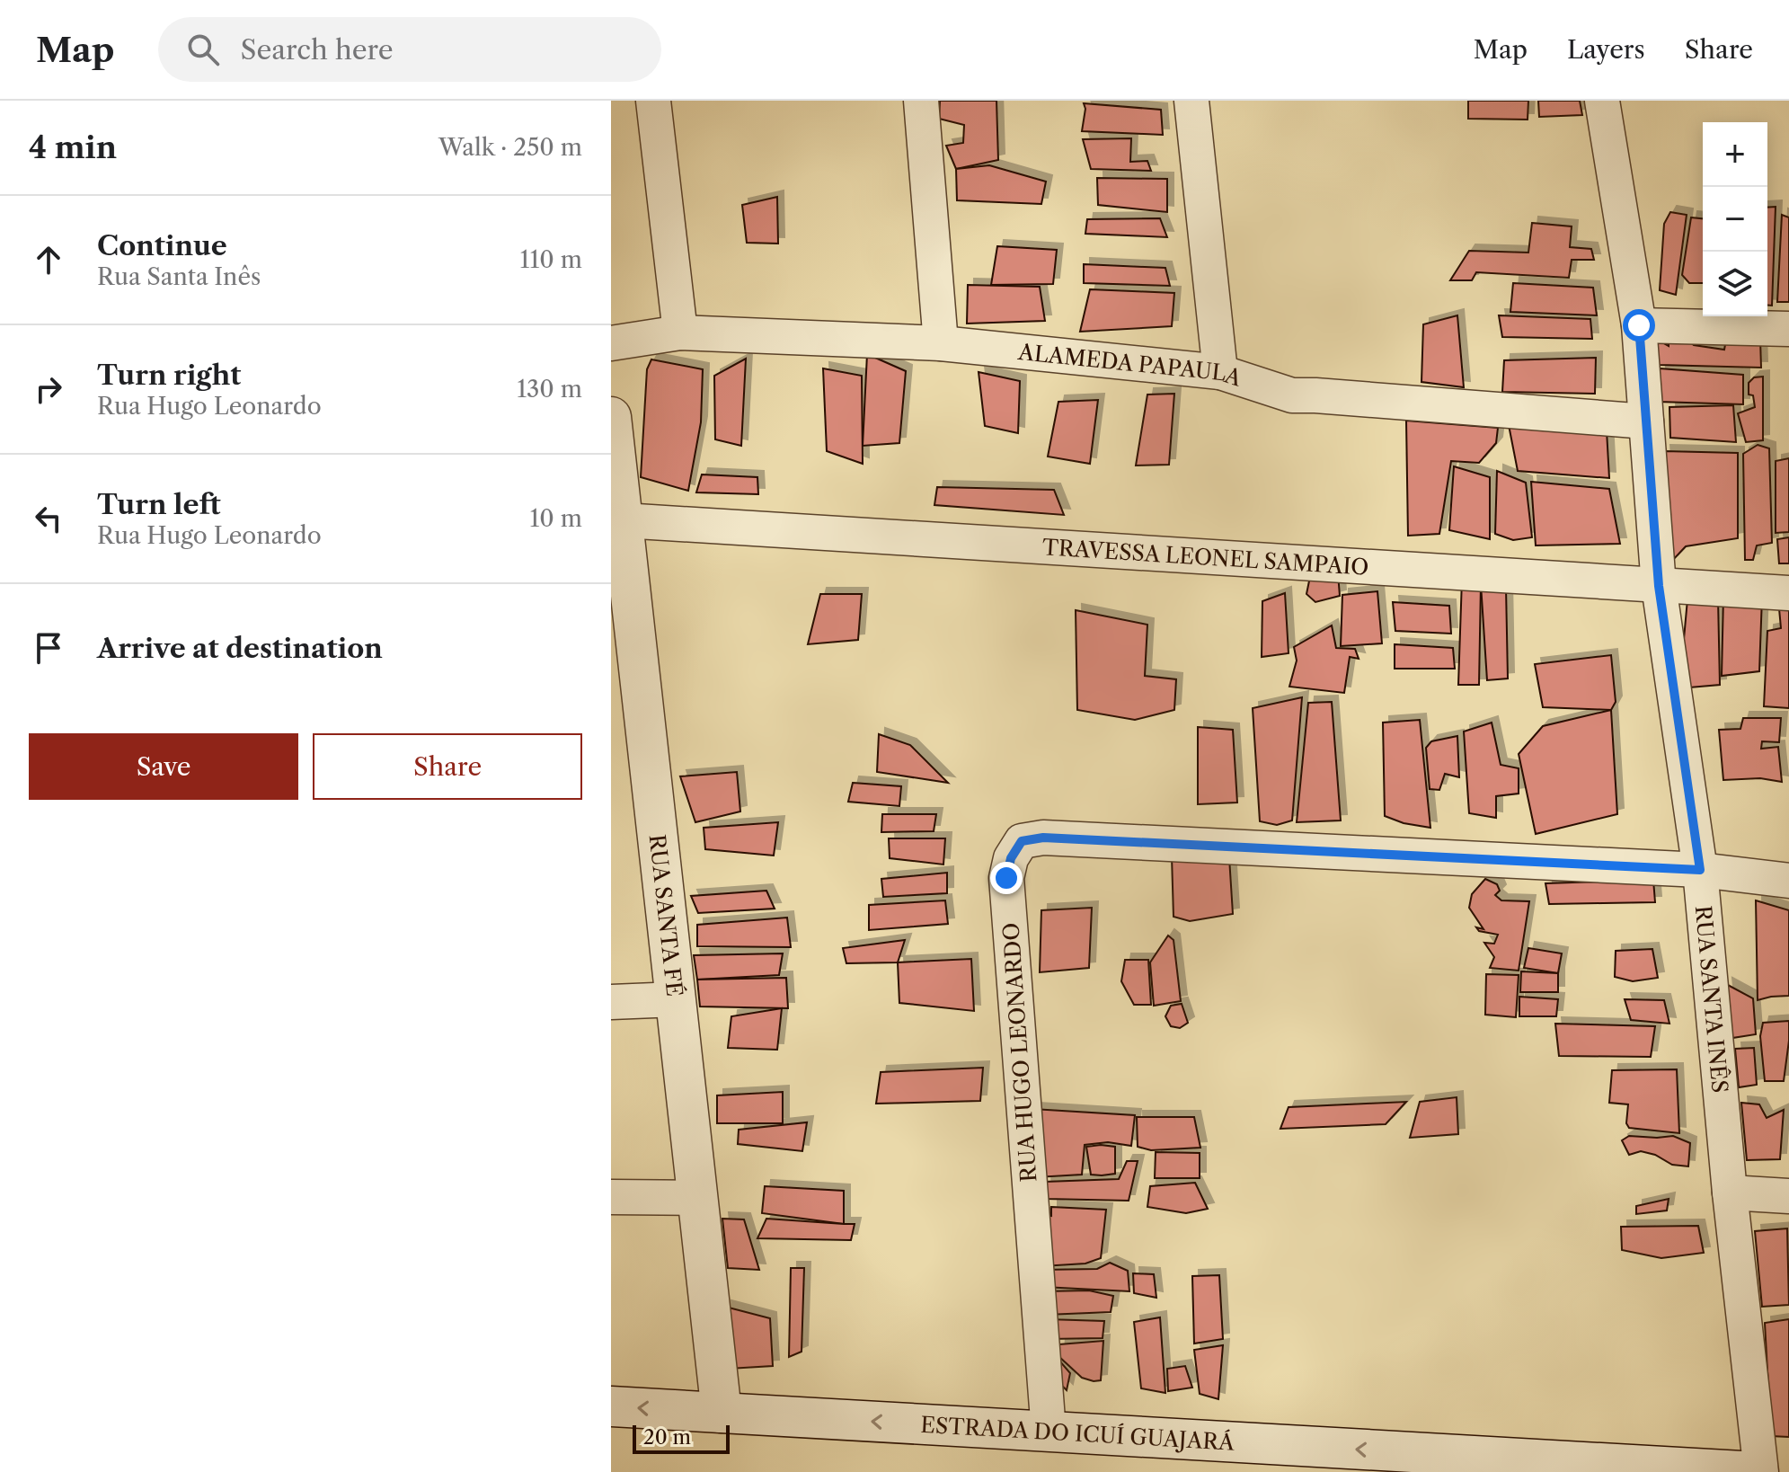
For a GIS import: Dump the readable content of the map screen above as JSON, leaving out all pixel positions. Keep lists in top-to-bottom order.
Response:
{
  "streets": {
    "main road": ["RUA SANTA FÉ", "ESTRADA DO ICUÍ GUAJARÁ"],
    "street": [
      "ALAMEDA PAPAULA",
      "TRAVESSA LEONEL SAMPAIO",
      "RUA SANTA INÊS",
      "RUA HUGO LEONARDO"
    ]
  },
  "crossings": [
    ["ALAMEDA PAPAULA", "RUA SANTA INÊS"],
    ["TRAVESSA LEONEL SAMPAIO", "RUA SANTA FÉ"],
    ["TRAVESSA LEONEL SAMPAIO", "RUA SANTA INÊS"],
    ["RUA SANTA FÉ", "ESTRADA DO ICUÍ GUAJARÁ"],
    ["RUA SANTA INÊS", "RUA HUGO LEONARDO"],
    ["RUA SANTA INÊS", "ESTRADA DO ICUÍ GUAJARÁ"],
    ["RUA HUGO LEONARDO", "ESTRADA DO ICUÍ GUAJARÁ"]
  ],
  "one_way": ["ESTRADA DO ICUÍ GUAJARÁ"],
  "scale_bar": "20 m",
  "page": {
    "header": "Map",
    "search": "Search here",
    "nav": ["Map", "Layers", "Share"],
    "heading": ["4 min", "Walk · 250 m"],
    "map_buttons": ["+", "−"],
    "list": [
      ["Continue", "Rua Santa Inês", "110 m"],
      ["Turn right", "Rua Hugo Leonardo", "130 m"],
      ["Turn left", "Rua Hugo Leonardo", "10 m"],
      "Arrive at destination"
    ],
    "buttons": ["Save", "Share"],
    "scale": "20 m"
  }
}
